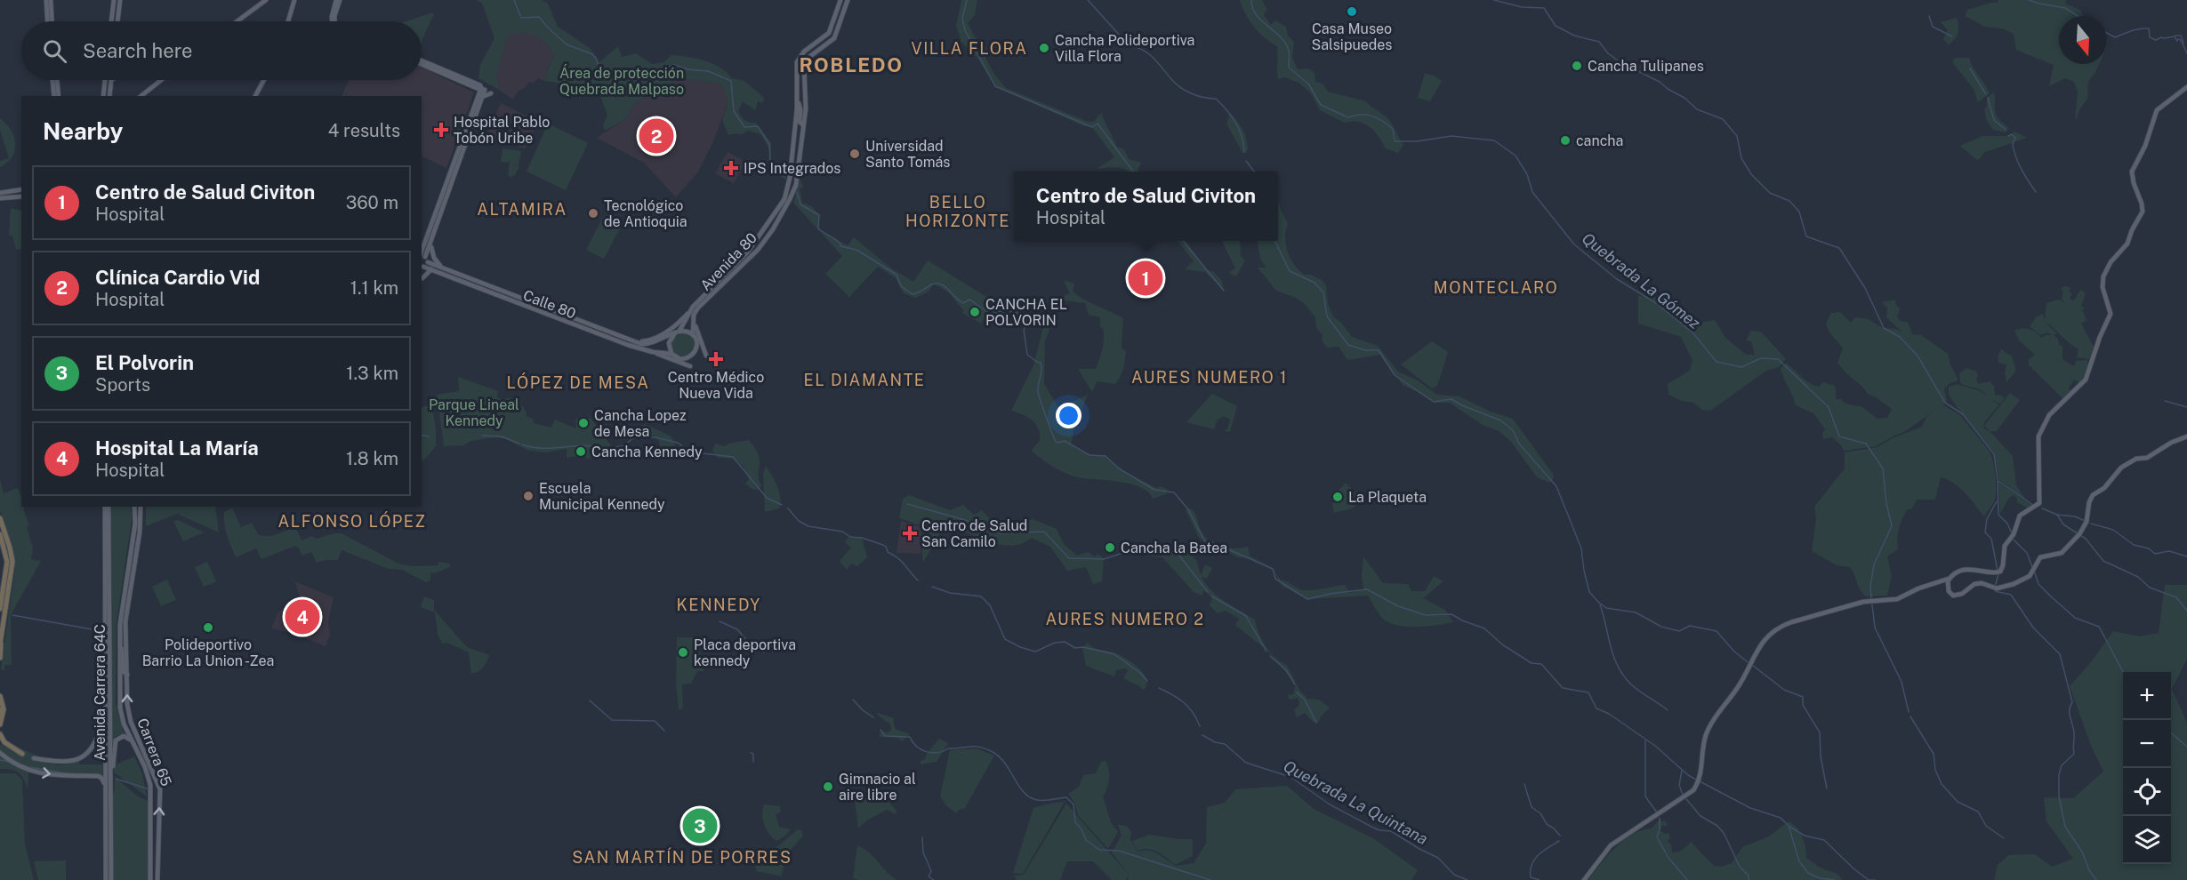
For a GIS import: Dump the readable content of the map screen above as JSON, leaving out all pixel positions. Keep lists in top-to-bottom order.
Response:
{
  "streets": {
    "main road": [
      "Avenida 80",
      "Calle 80",
      "Avenida Carrera 64C",
      "Carrera 65"
    ]
  },
  "crossings": [
    ["Avenida 80", "Calle 80"]
  ],
  "districts": [
    "VILLA FLORA",
    "ROBLEDO",
    "BELLO HORIZONTE",
    "ALTAMIRA",
    "MONTECLARO",
    "AURES NUMERO 1",
    "EL DIAMANTE",
    "LÓPEZ DE MESA",
    "ALFONSO LÓPEZ",
    "KENNEDY",
    "AURES NUMERO 2",
    "SAN MARTÍN DE PORRES"
  ],
  "water": ["Quebrada La Gómez", "Quebrada La Quintana"],
  "parks": ["Área de protección Quebrada Malpaso", "Parque Lineal Kennedy"],
  "places": {
    "other": [
      "Casa Museo Salsipuedes",
      "Cancha Polideportiva Villa Flora",
      "Cancha Tulipanes",
      "cancha",
      "Universidad Santo Tomás",
      "Tecnológico de Antioquia",
      "CANCHA EL POLVORIN",
      "Cancha Lopez de Mesa",
      "Cancha Kennedy",
      "Escuela Municipal Kennedy",
      "La Plaqueta",
      "Cancha la Batea",
      "Polideportivo Barrio La Union -Zea",
      "Placa deportiva kennedy",
      "Gimnacio al aire libre"
    ],
    "health": [
      "Hospital Pablo Tobón Uribe",
      "IPS Integrados",
      "Centro Médico Nueva Vida",
      "Centro de Salud San Camilo"
    ]
  },
  "north": "bottom",
  "page": {
    "search": "Search here",
    "heading": ["Nearby", "4 results"],
    "pins": [
      "2",
      "1",
      "4",
      "3"
    ],
    "list": [
      {
        "mark": "1",
        "name": "Centro de Salud Civiton",
        "note": "Hospital",
        "value": "360 m"
      },
      {
        "mark": "2",
        "name": "Clínica Cardio Vid",
        "note": "Hospital",
        "value": "1.1 km"
      },
      {
        "mark": "3",
        "name": "El Polvorin",
        "note": "Sports",
        "value": "1.3 km"
      },
      {
        "mark": "4",
        "name": "Hospital La María",
        "note": "Hospital",
        "value": "1.8 km"
      }
    ],
    "popup": ["Centro de Salud Civiton", "Hospital"],
    "map_buttons": ["+", "−"]
  }
}
